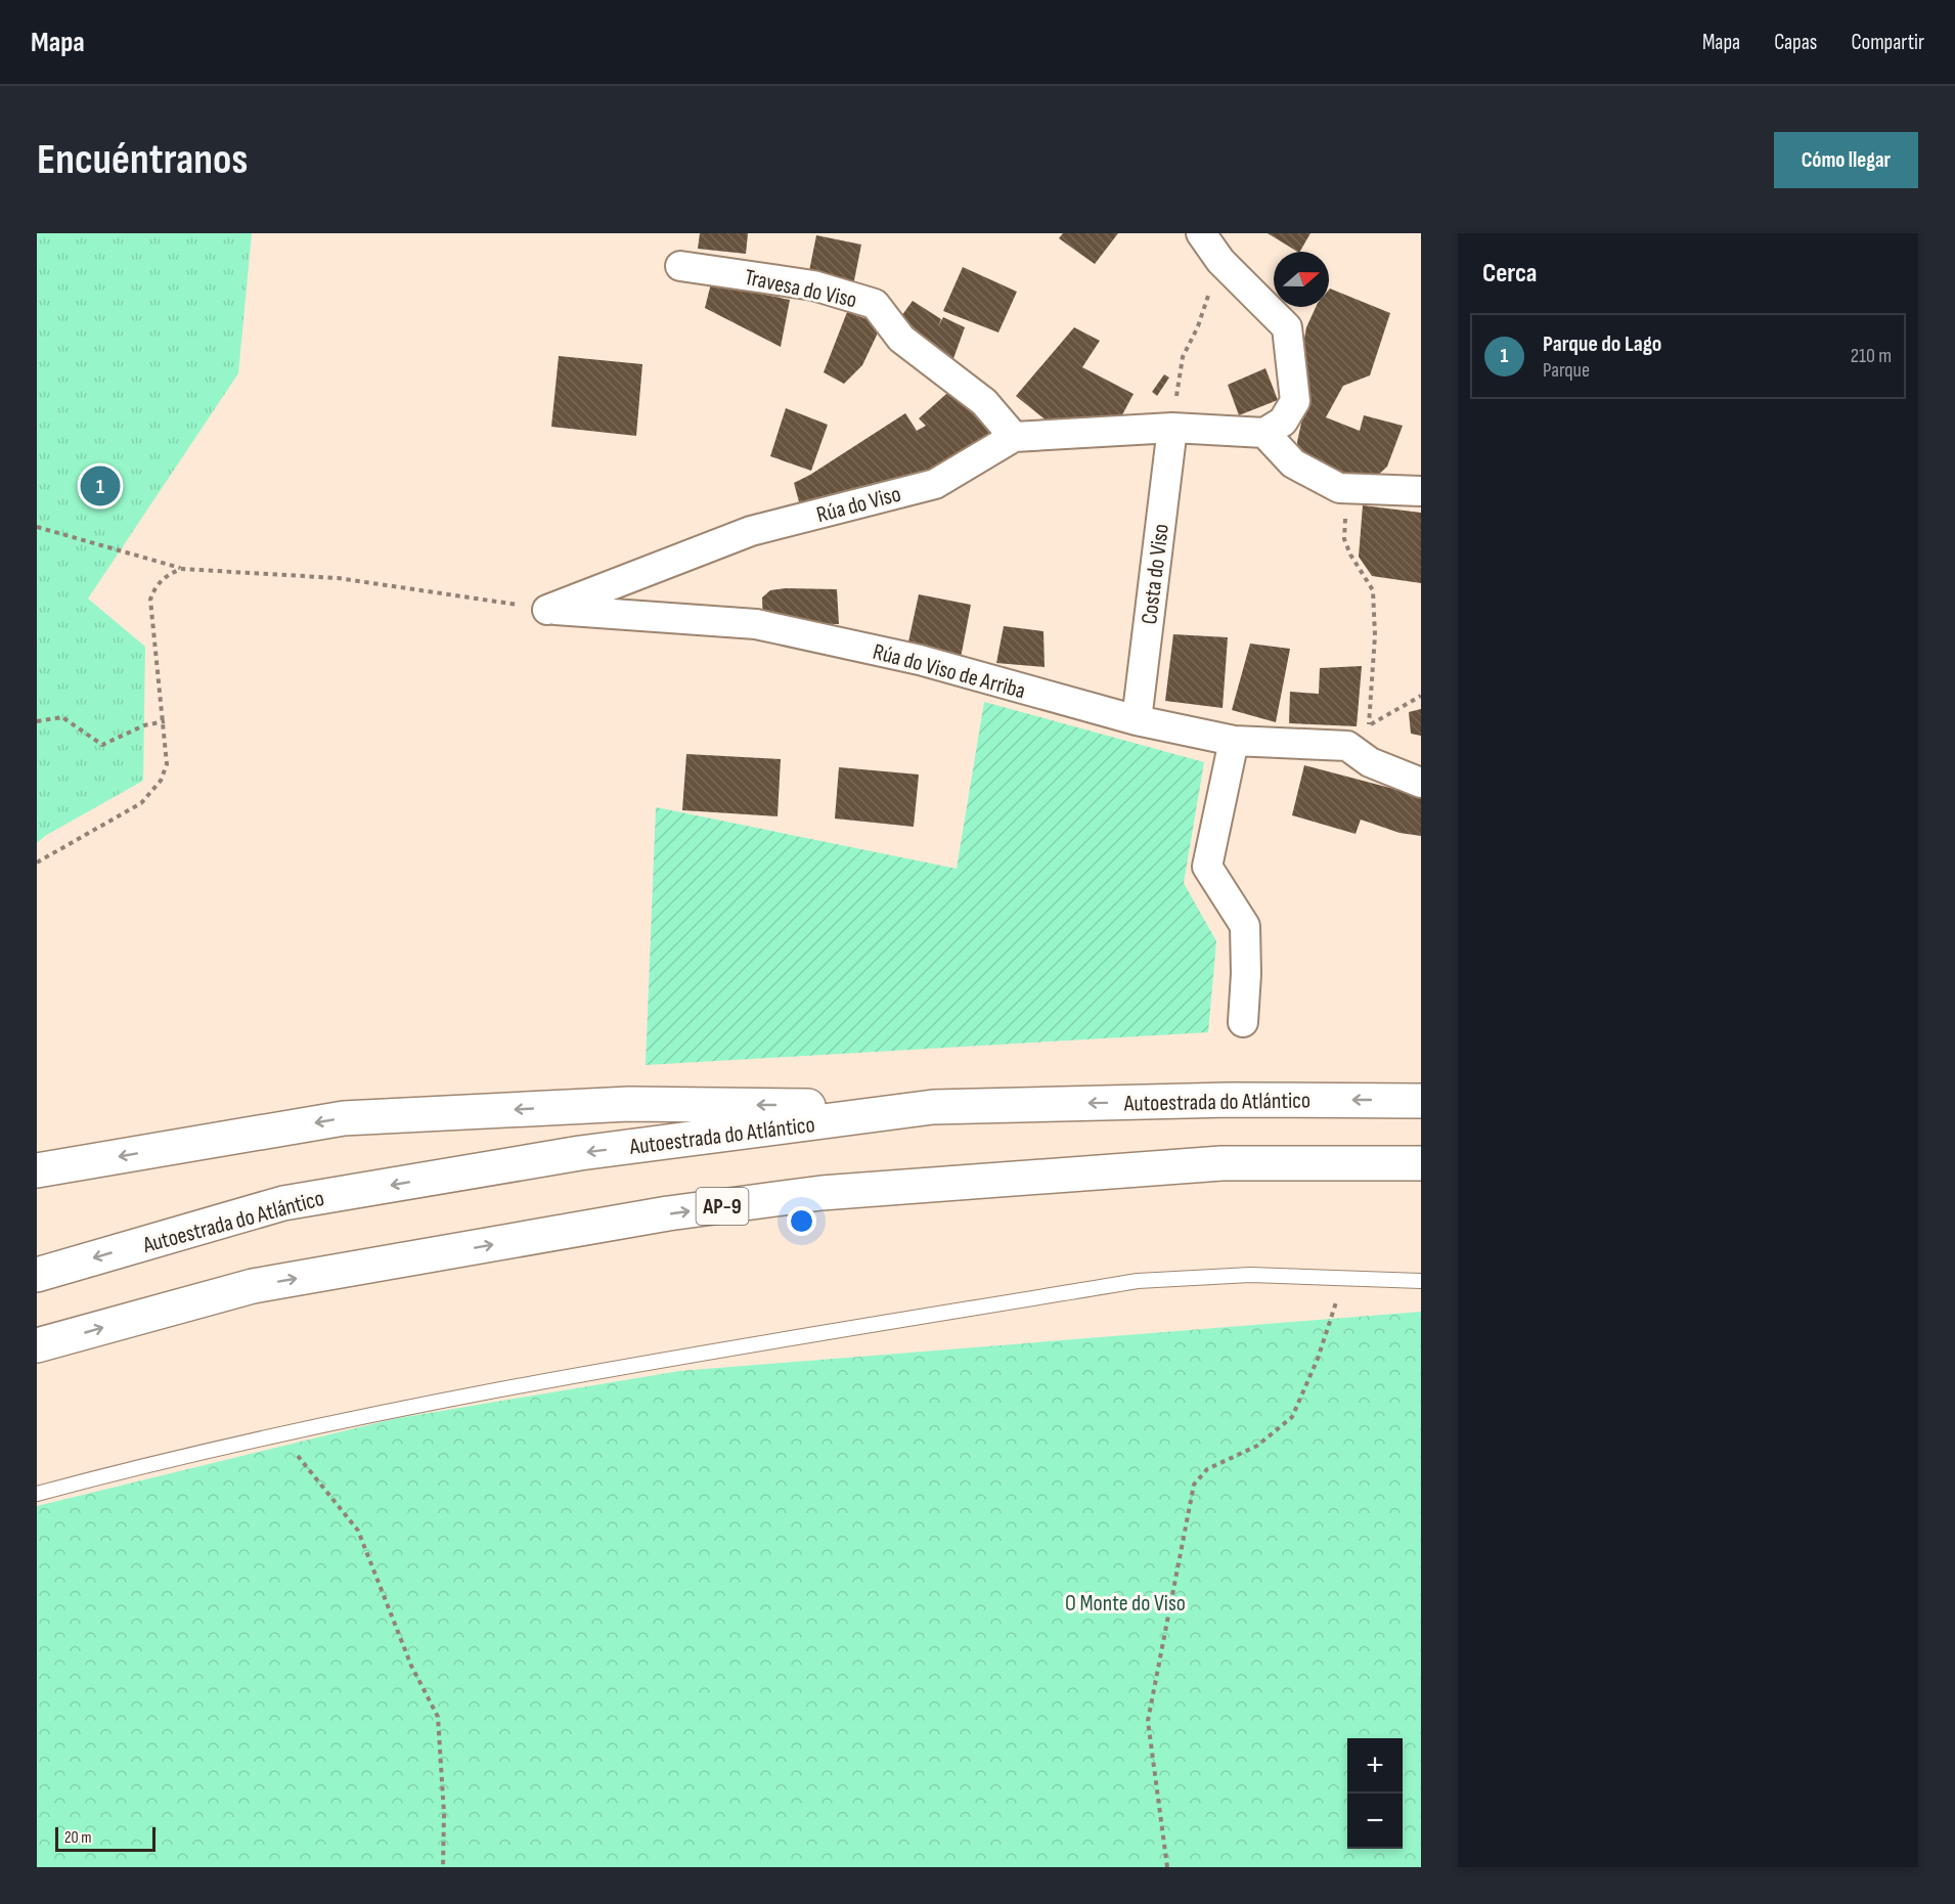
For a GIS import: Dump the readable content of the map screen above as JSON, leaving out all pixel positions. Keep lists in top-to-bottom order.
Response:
{
  "streets": {
    "highway": ["Autoestrada do Atlántico", "AP-9"],
    "street": [
      "Travesa do Viso",
      "Rúa do Viso",
      "Costa do Viso",
      "Rúa do Viso de Arriba"
    ]
  },
  "crossings": [
    ["Travesa do Viso", "Rúa do Viso"],
    ["Rúa do Viso", "Costa do Viso"],
    ["Rúa do Viso", "Rúa do Viso de Arriba"],
    ["Costa do Viso", "Rúa do Viso de Arriba"]
  ],
  "parks": ["O Monte do Viso"],
  "scale_bar": "20 m",
  "north": "right",
  "page": {
    "header": "Mapa",
    "nav": ["Mapa", "Capas", "Compartir"],
    "buttons": "Cómo llegar",
    "title": "Encuéntranos",
    "heading": "Cerca",
    "list": [
      {
        "mark": "1",
        "name": "Parque do Lago",
        "note": "Parque",
        "value": "210 m"
      }
    ],
    "pins": "1",
    "map_buttons": ["+", "−"],
    "scale": "20 m"
  }
}
